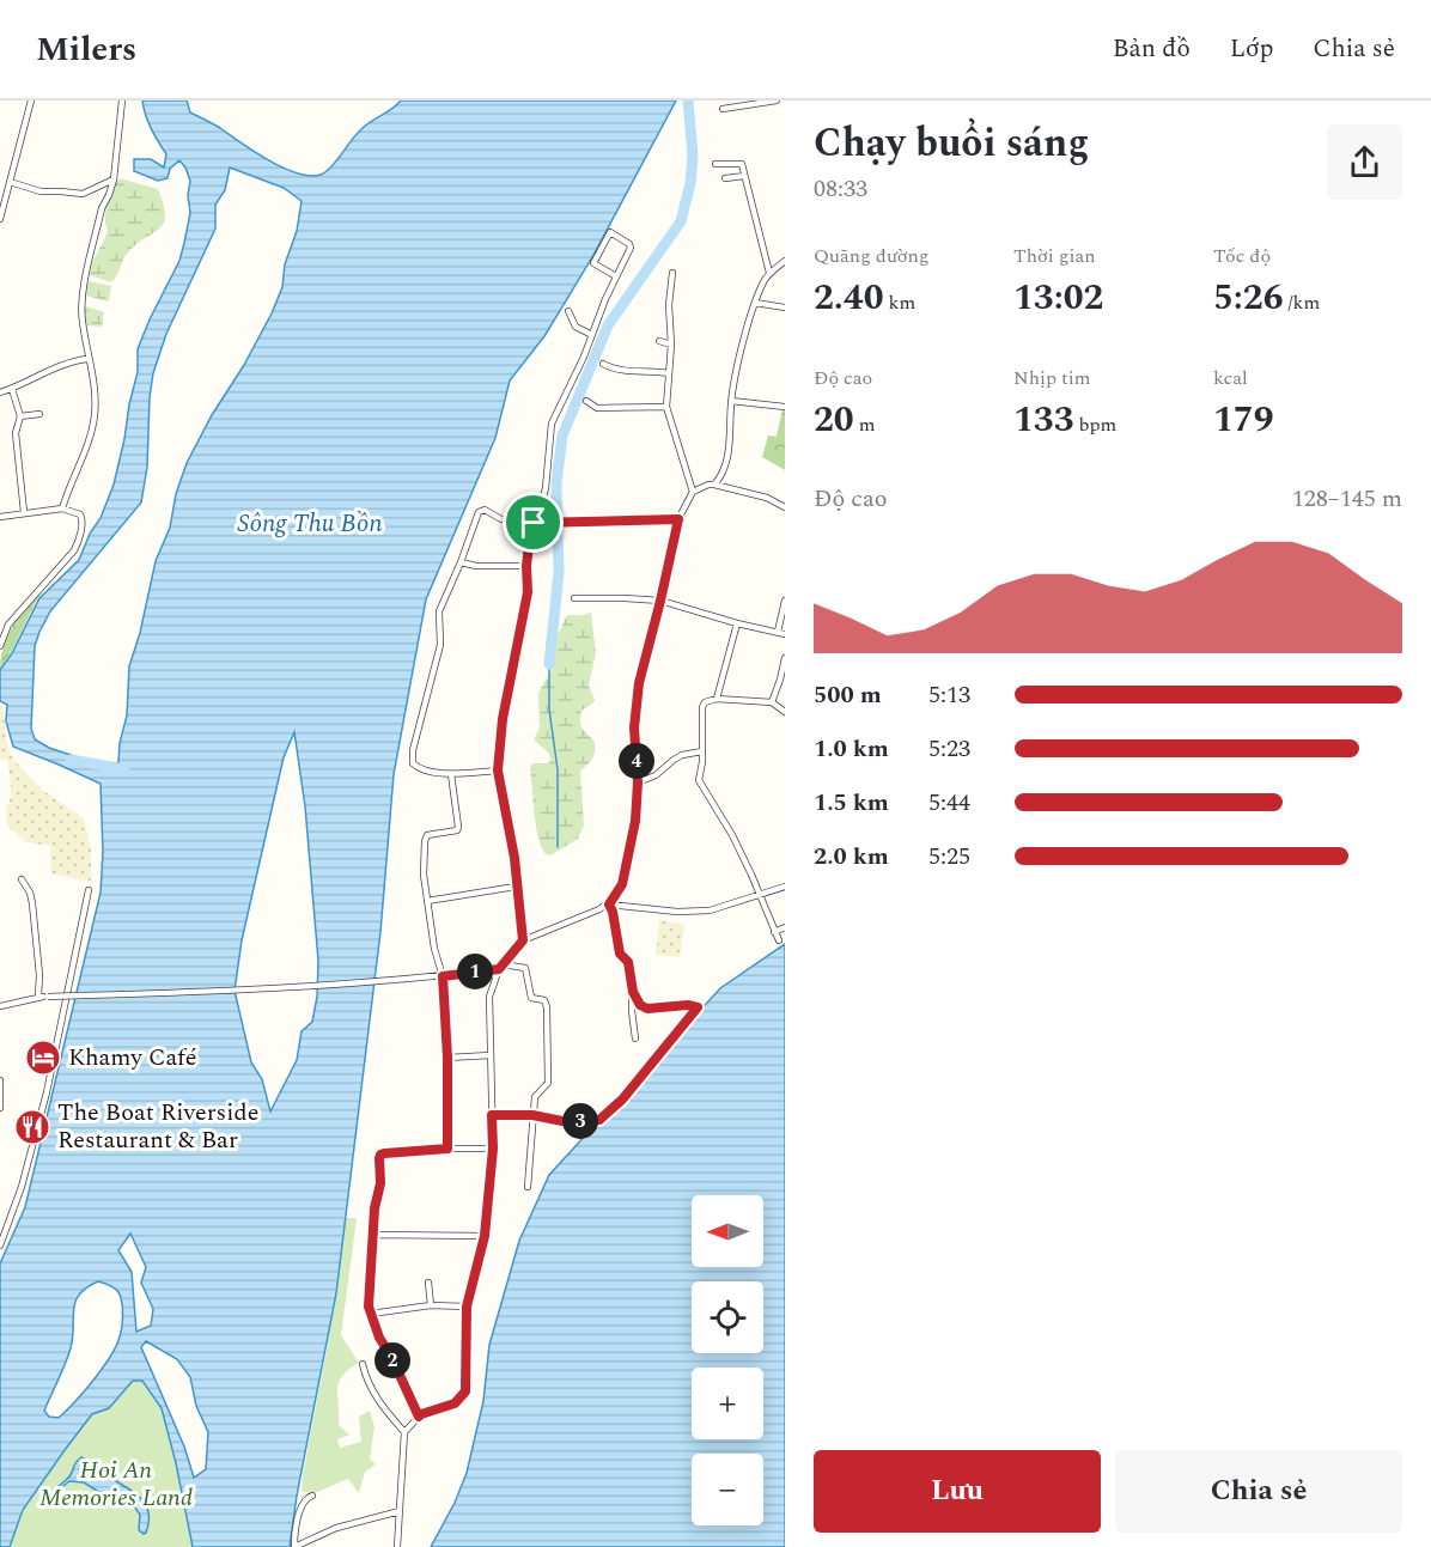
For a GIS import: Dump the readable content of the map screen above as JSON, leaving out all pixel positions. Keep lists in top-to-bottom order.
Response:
{
  "water": ["Sông Thu Bồn"],
  "parks": ["Hoi An Memories Land"],
  "places": {
    "hotel": ["Khamy Café"],
    "restaurant": ["The Boat Riverside Restaurant & Bar"]
  },
  "north": "left",
  "page": {
    "header": "Milers",
    "nav": ["Bản đồ", "Lớp", "Chia sẻ"],
    "heading": ["Chạy buổi sáng", "08:33"],
    "stats": [
      ["Quãng đường", "2.40 km"],
      ["Thời gian", "13:02"],
      ["Tốc độ", "5:26 /km"],
      ["Độ cao", "20 m"],
      ["Nhịp tim", "133 bpm"],
      ["kcal", "179"]
    ],
    "chart": ["Độ cao", "128–145 m"],
    "list": [
      {
        "name": "500 m",
        "note": "5:13"
      },
      {
        "name": "1.0 km",
        "note": "5:23"
      },
      {
        "name": "1.5 km",
        "note": "5:44"
      },
      {
        "name": "2.0 km",
        "note": "5:25"
      }
    ],
    "pins": [
      "4",
      "1",
      "3",
      "2"
    ],
    "map_buttons": ["+", "−"],
    "buttons": ["Lưu", "Chia sẻ"]
  }
}
